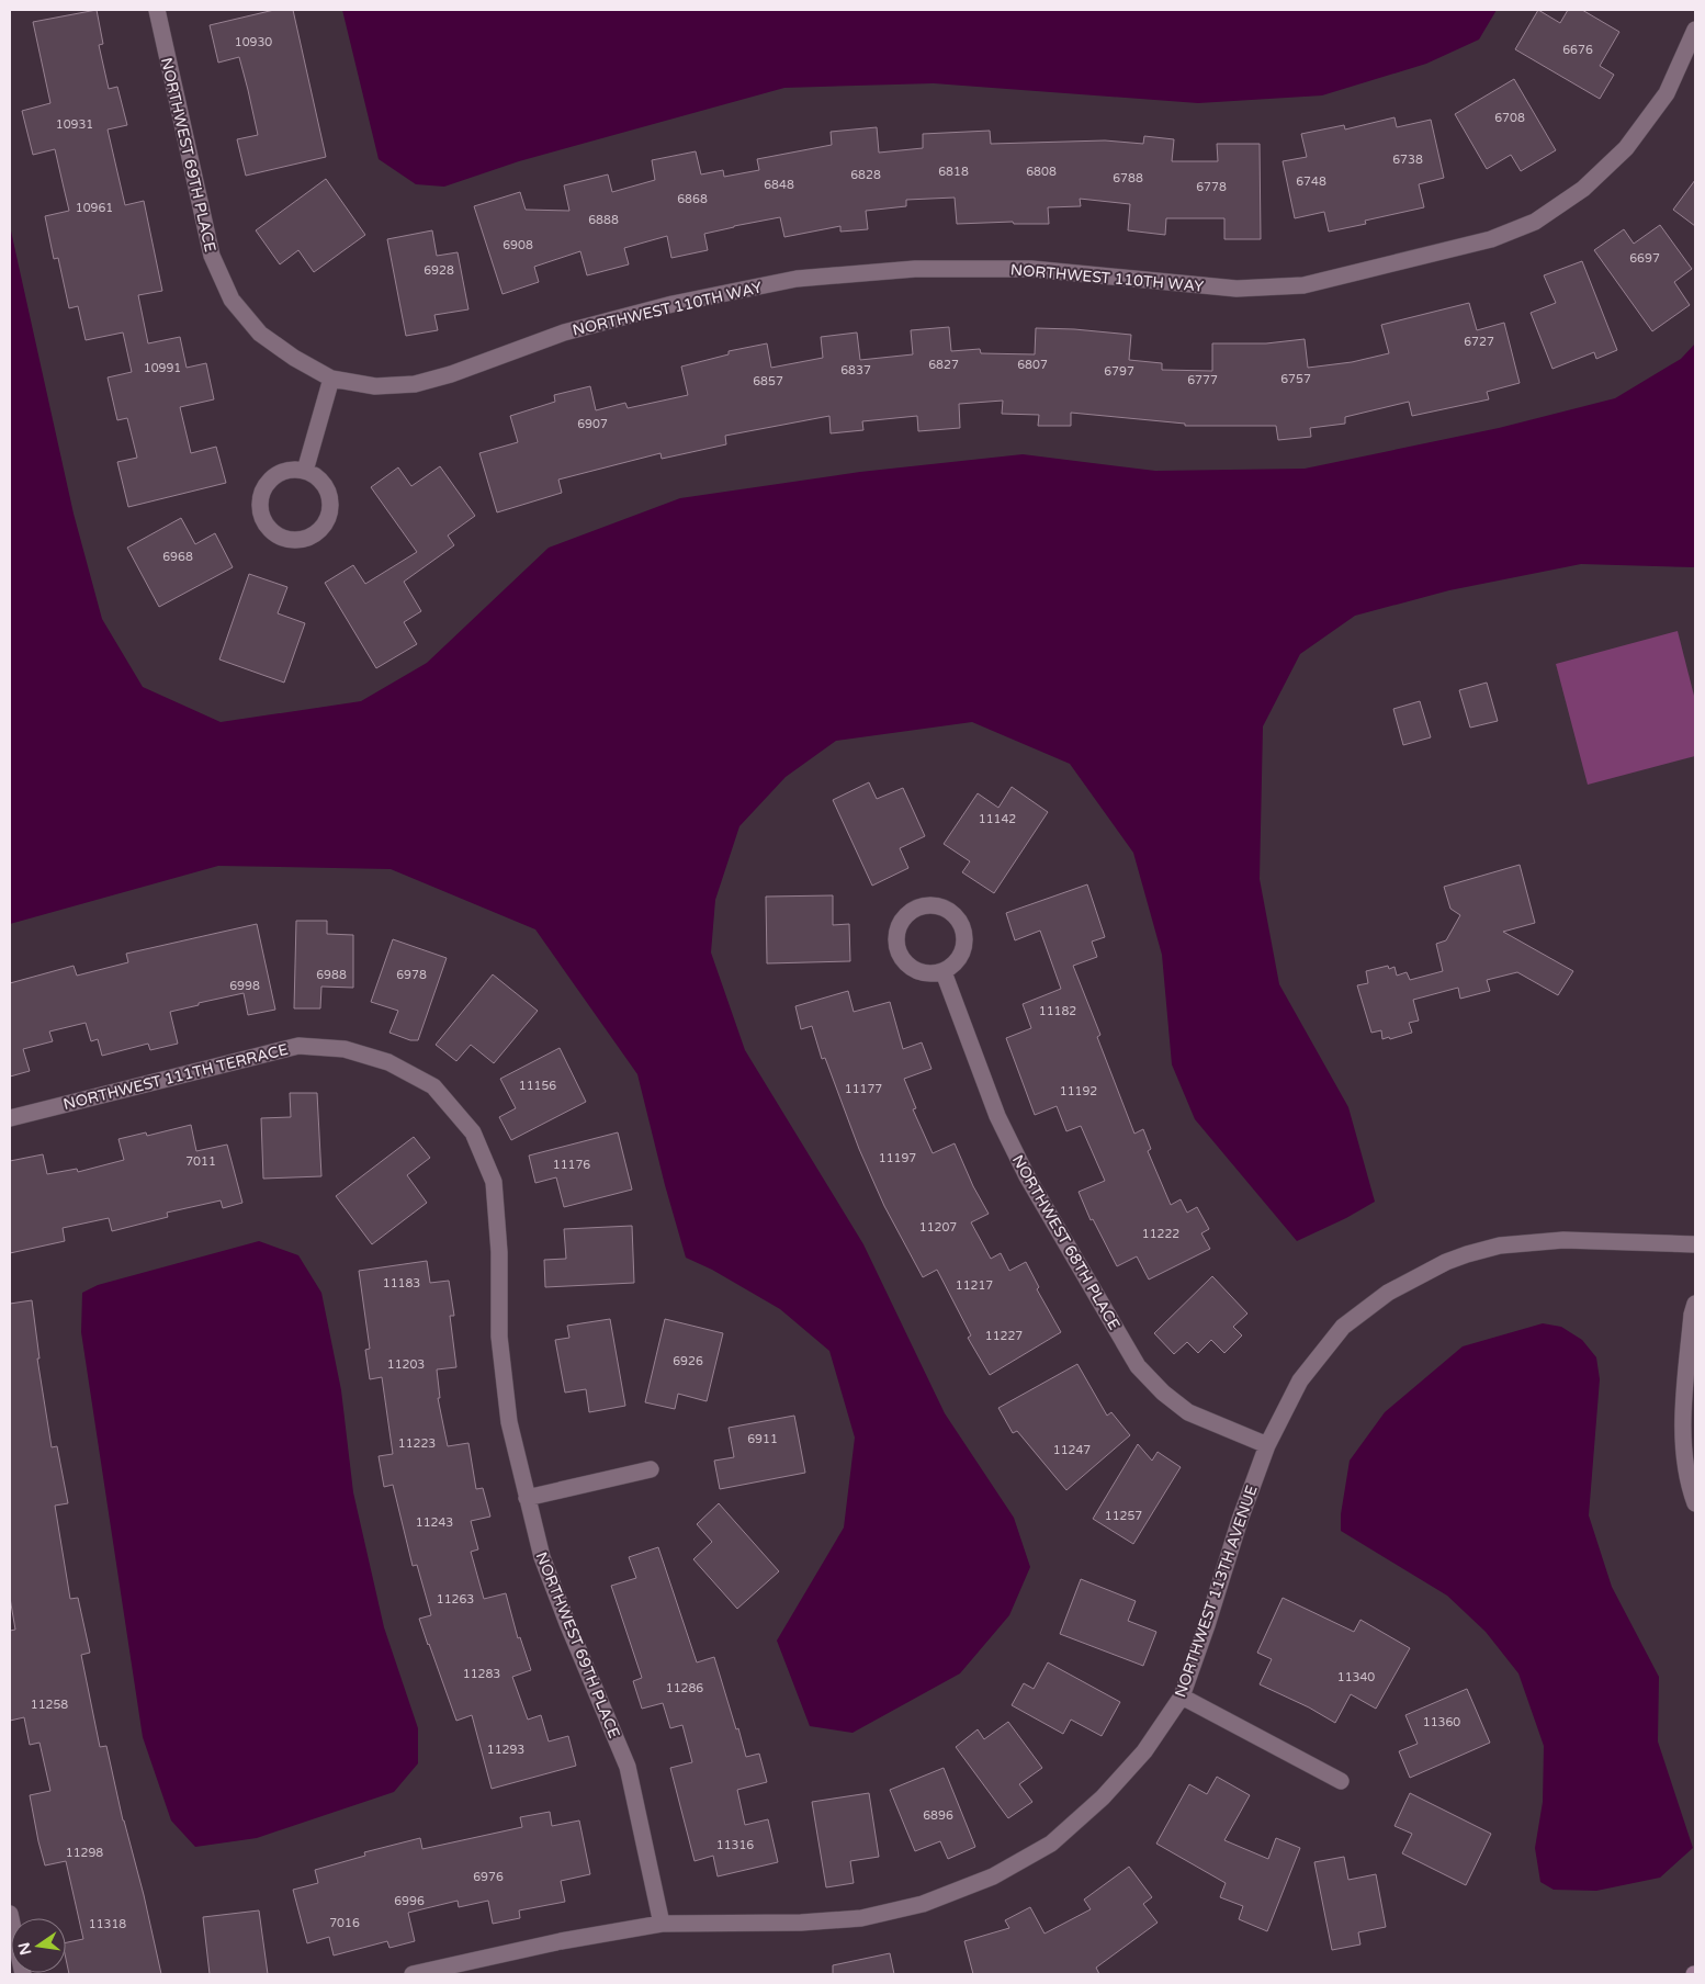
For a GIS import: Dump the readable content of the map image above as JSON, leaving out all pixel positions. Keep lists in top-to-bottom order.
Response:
{
  "streets": {
    "street": [
      "NORTHWEST 69TH PLACE",
      "NORTHWEST 110TH WAY",
      "NORTHWEST 111TH TERRACE",
      "NORTHWEST 68TH PLACE",
      "NORTHWEST 113TH AVENUE"
    ]
  },
  "crossings": [
    ["NORTHWEST 69TH PLACE", "NORTHWEST 110TH WAY"],
    ["NORTHWEST 69TH PLACE", "NORTHWEST 111TH TERRACE"],
    ["NORTHWEST 69TH PLACE", "NORTHWEST 113TH AVENUE"],
    ["NORTHWEST 68TH PLACE", "NORTHWEST 113TH AVENUE"]
  ],
  "house_numbers": [
    "10930",
    "6676",
    "6708",
    "10931",
    "6738",
    "6818",
    "6808",
    "6828",
    "6788",
    "6748",
    "6848",
    "6778",
    "6868",
    "10961",
    "6888",
    "6908",
    "6697",
    "6928",
    "6727",
    "6827",
    "6807",
    "10991",
    "6837",
    "6797",
    "6757",
    "6777",
    "6857",
    "6907",
    "6968",
    "11142",
    "6988",
    "6978",
    "6998",
    "11182",
    "11156",
    "11177",
    "11192",
    "11197",
    "7011",
    "11176",
    "11207",
    "11222",
    "11183",
    "11217",
    "11227",
    "6926",
    "11203",
    "6911",
    "11223",
    "11247",
    "11257",
    "11243",
    "11263",
    "11283",
    "11340",
    "11286",
    "11258",
    "11360",
    "11293",
    "6896",
    "11316",
    "11298",
    "6976",
    "6996",
    "7016",
    "11318"
  ],
  "north": "left"
}
